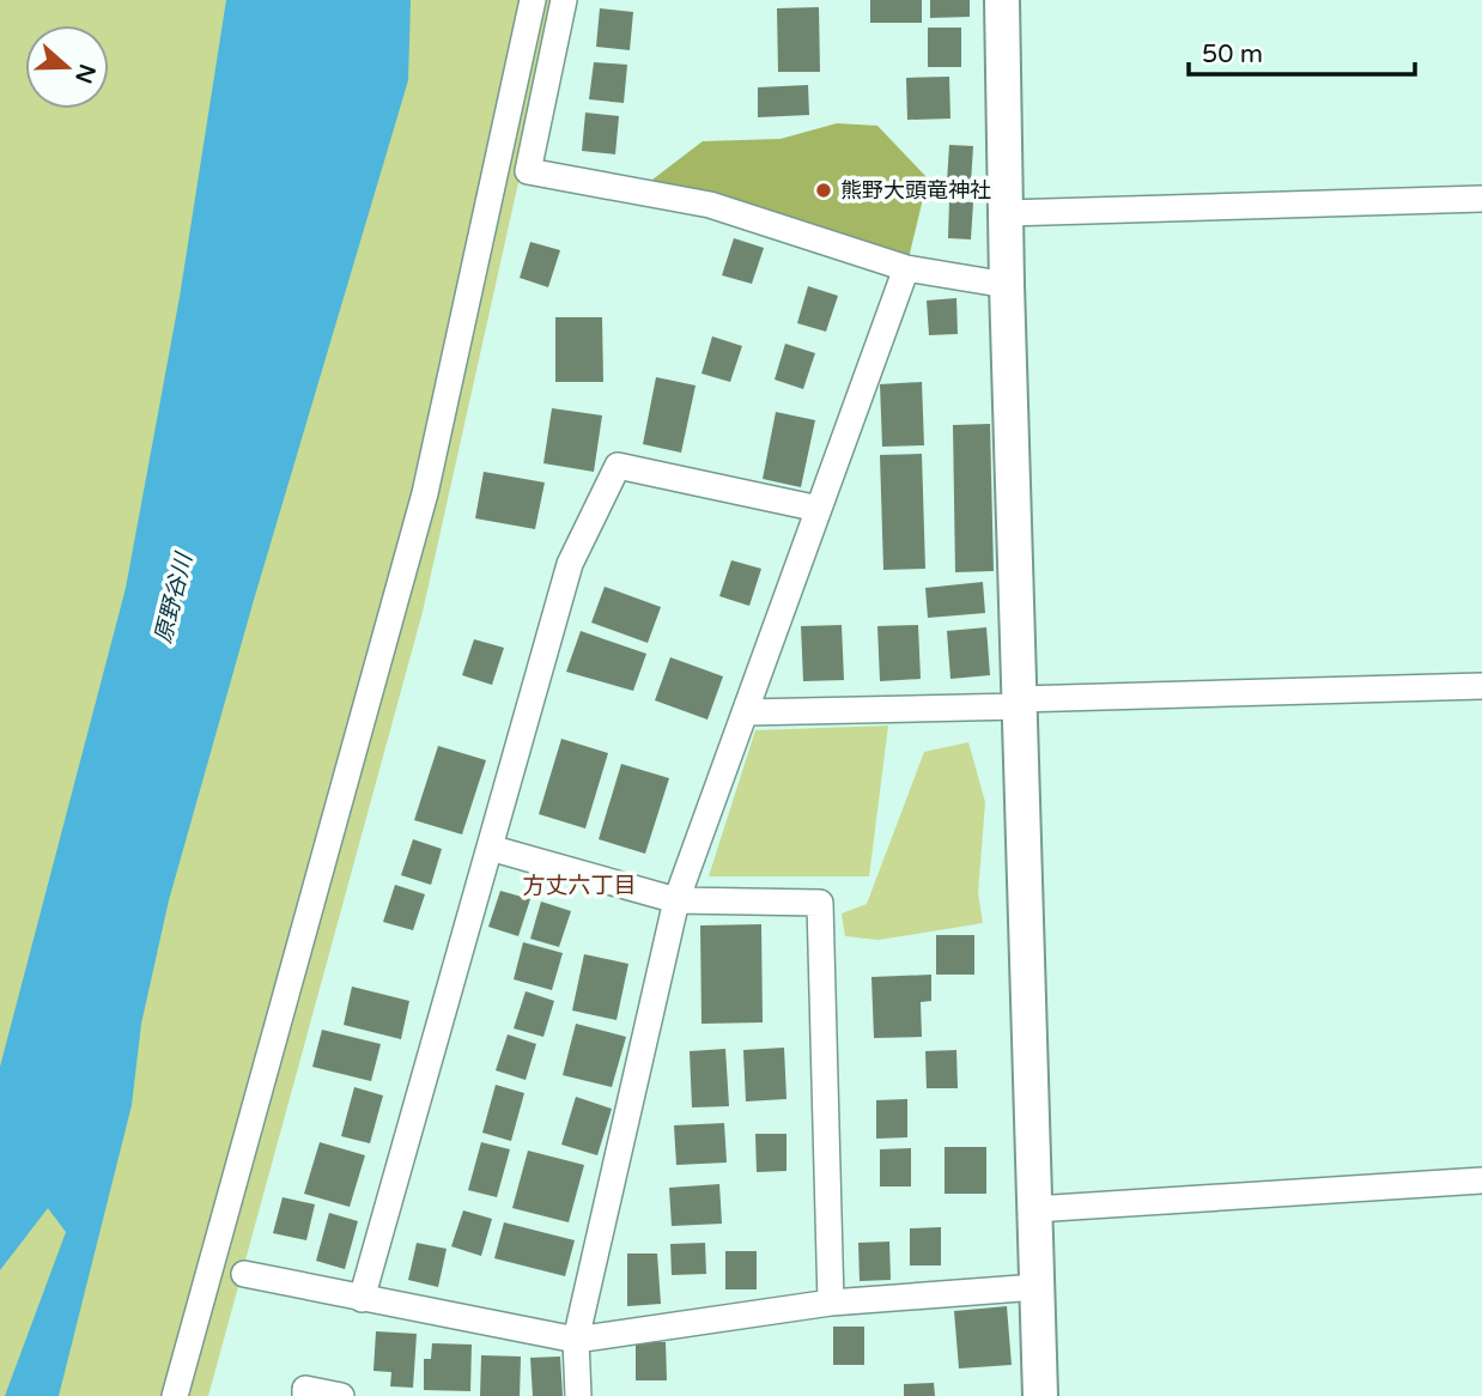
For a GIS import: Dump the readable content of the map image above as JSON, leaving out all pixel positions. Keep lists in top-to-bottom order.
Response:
{
  "districts": ["方丈六丁目"],
  "water": ["原野谷川"],
  "places": ["熊野大頭竜神社"],
  "scale_bar": "50 m",
  "north": "right"
}
